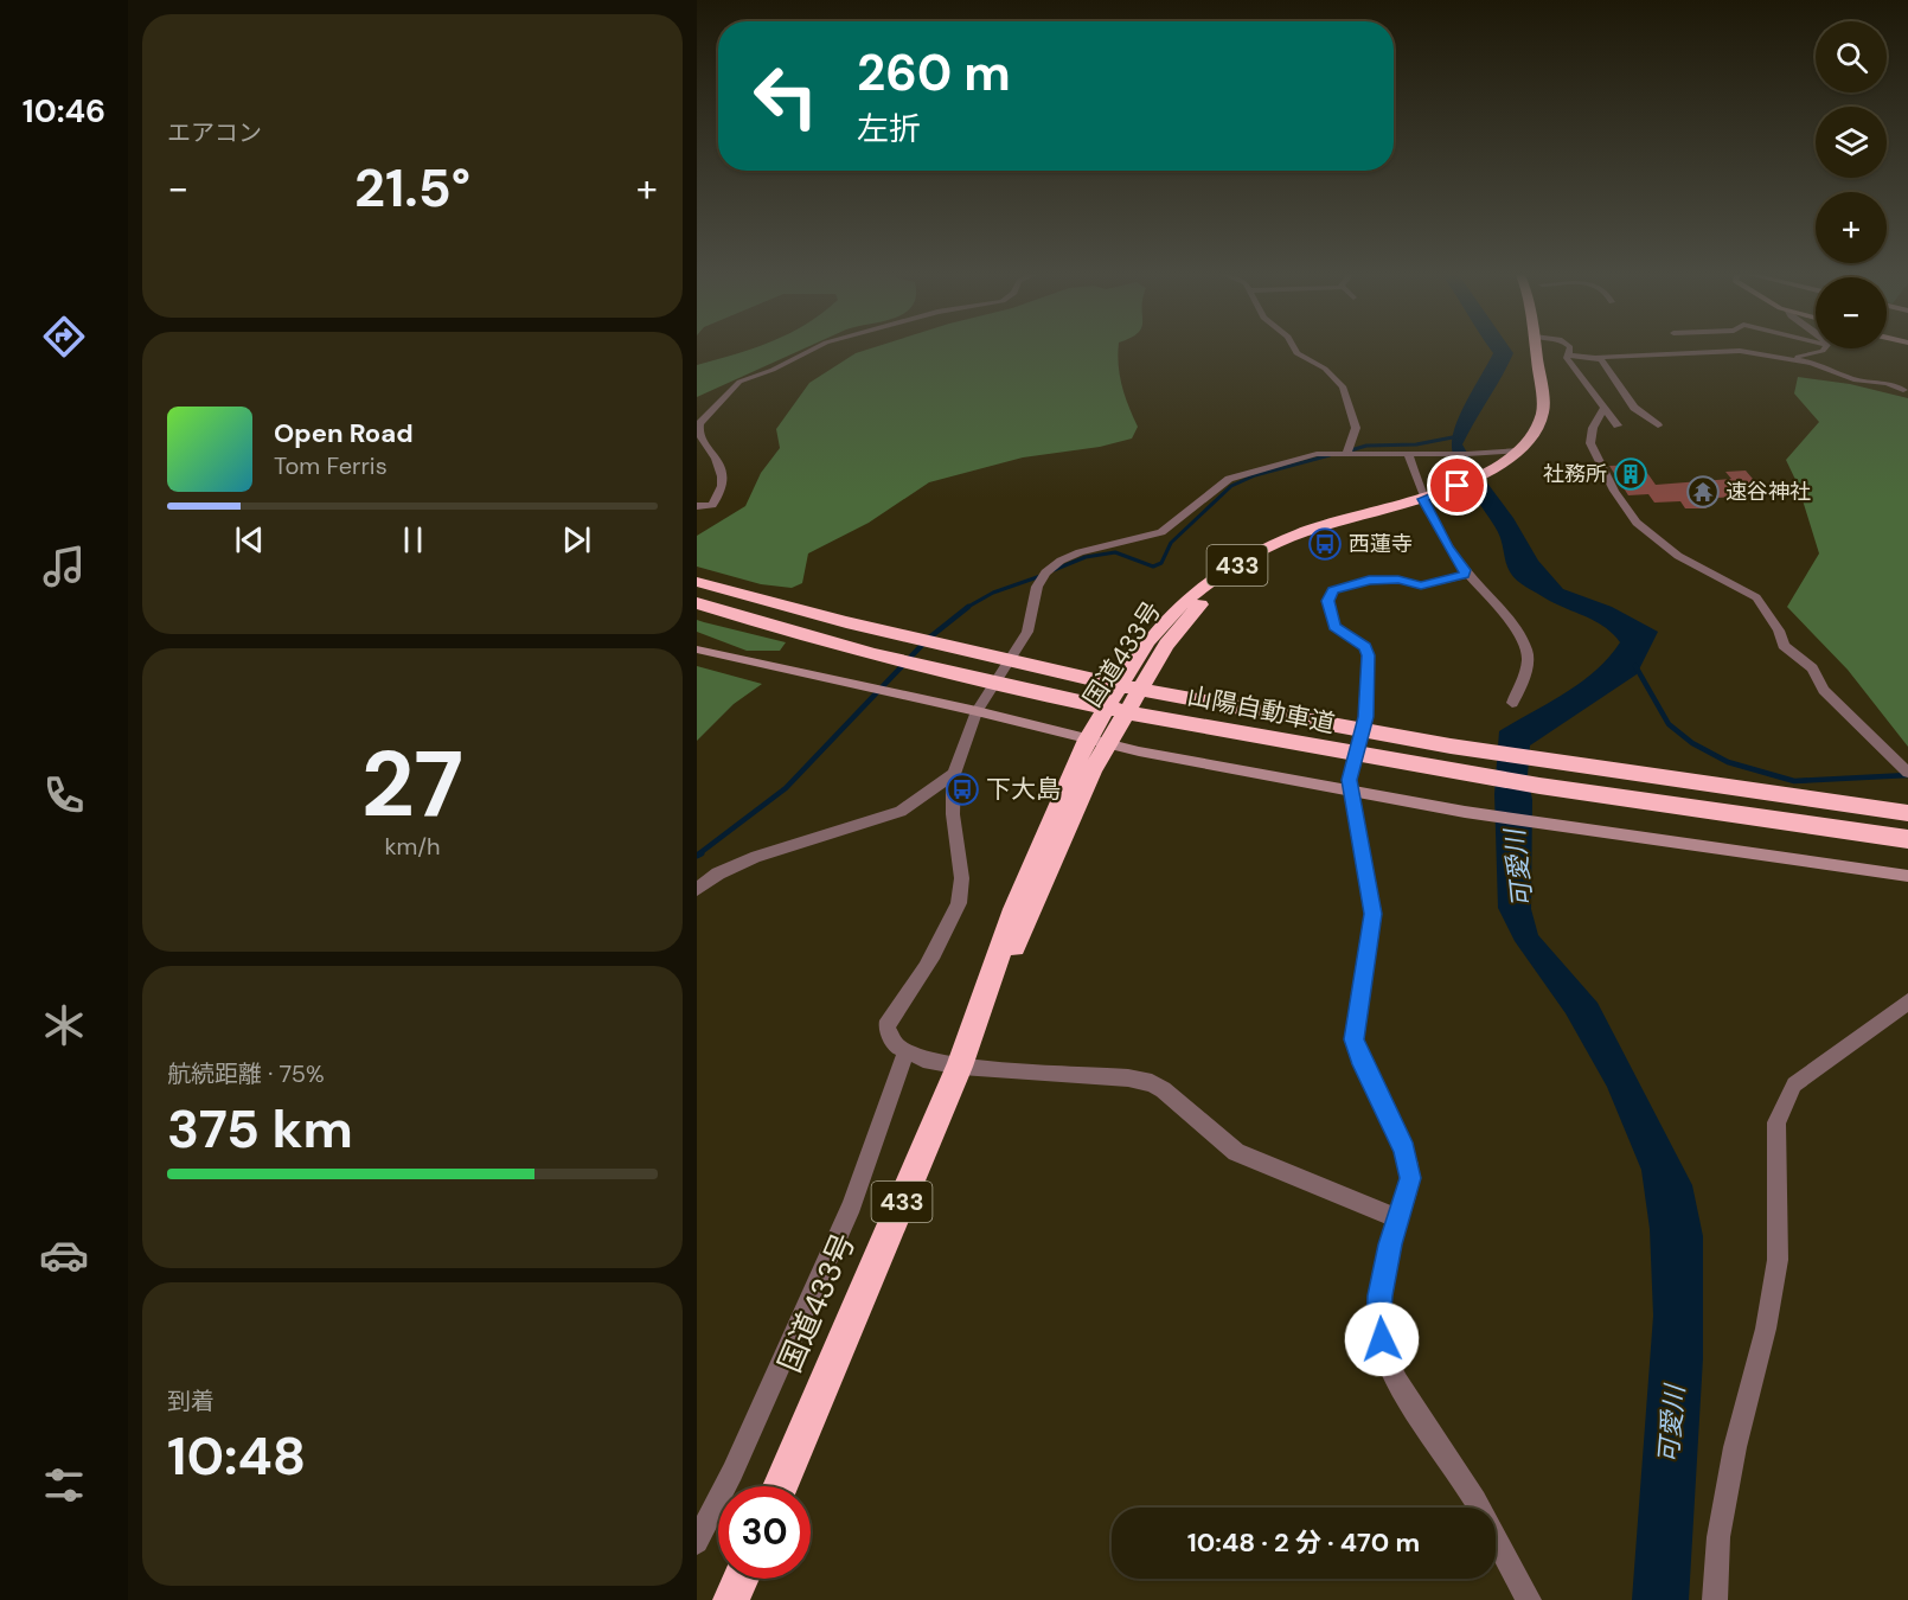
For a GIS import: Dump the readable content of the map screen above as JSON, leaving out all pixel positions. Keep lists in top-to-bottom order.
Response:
{
  "streets": {
    "highway": ["433", "国道433号", "山陽自動車道"]
  },
  "water": ["可愛川"],
  "places": {
    "building": ["社務所"],
    "temple": ["速谷神社"],
    "bus stop": ["西蓮寺", "下大島"]
  },
  "page": {
    "tabs": "10:46",
    "tile": [
      "エアコン",
      ["27", "km/h"],
      ["航続距離 · 75%", "375 km"],
      ["到着", "10:48"]
    ],
    "map_buttons": ["+", "−"],
    "turn": ["260 m", "左折"],
    "heat": ["−", "21.5°", "+"],
    "song": ["Open Road", "Tom Ferris"],
    "limit": "30",
    "trip": "10:48 · 2 分 · 470 m"
  }
}
